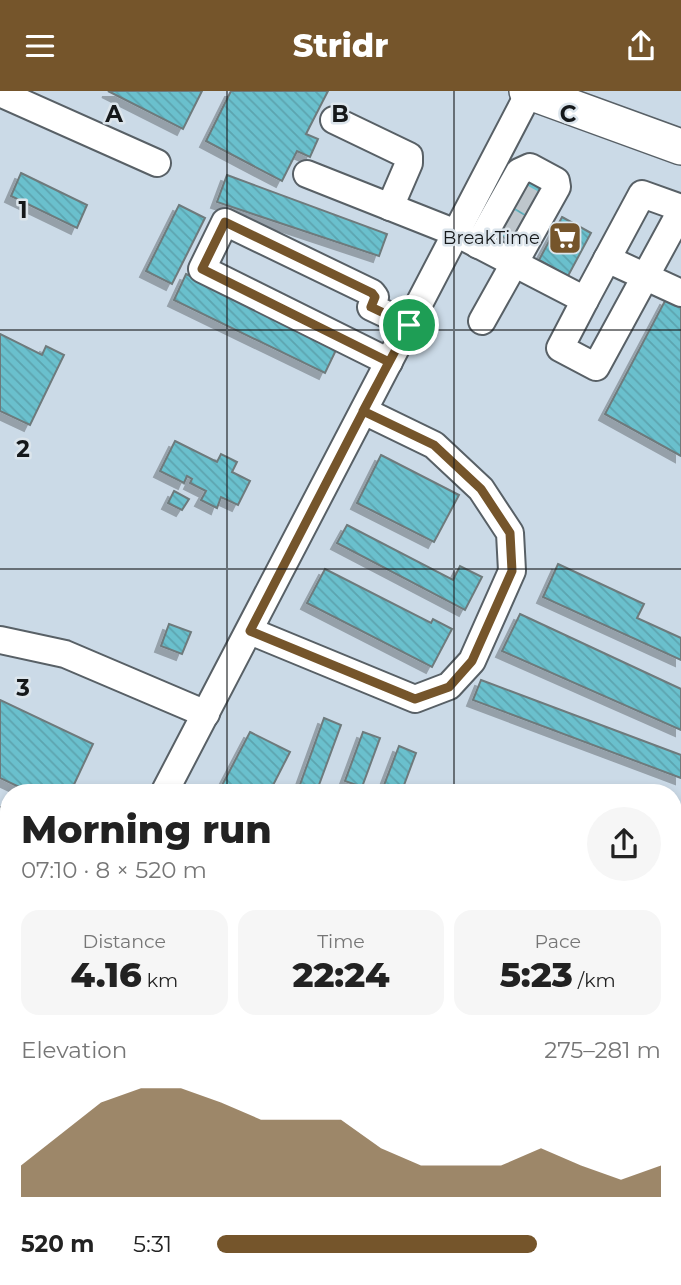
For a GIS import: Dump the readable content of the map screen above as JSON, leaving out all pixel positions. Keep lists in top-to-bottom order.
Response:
{
  "places": {
    "supermarket": ["BreakTime"]
  },
  "page": {
    "header": "Stridr",
    "heading": ["Morning run", "07:10 · 8 × 520 m"],
    "stats": [
      ["Distance", "4.16 km"],
      ["Time", "22:24"],
      ["Pace", "5:23 /km"]
    ],
    "chart": ["Elevation", "275–281 m"],
    "list": [
      {
        "name": "520 m",
        "note": "5:31"
      }
    ]
  },
  "grid": {
    "columns": ["A", "B", "C"],
    "rows": ["1", "2", "3"]
  }
}
